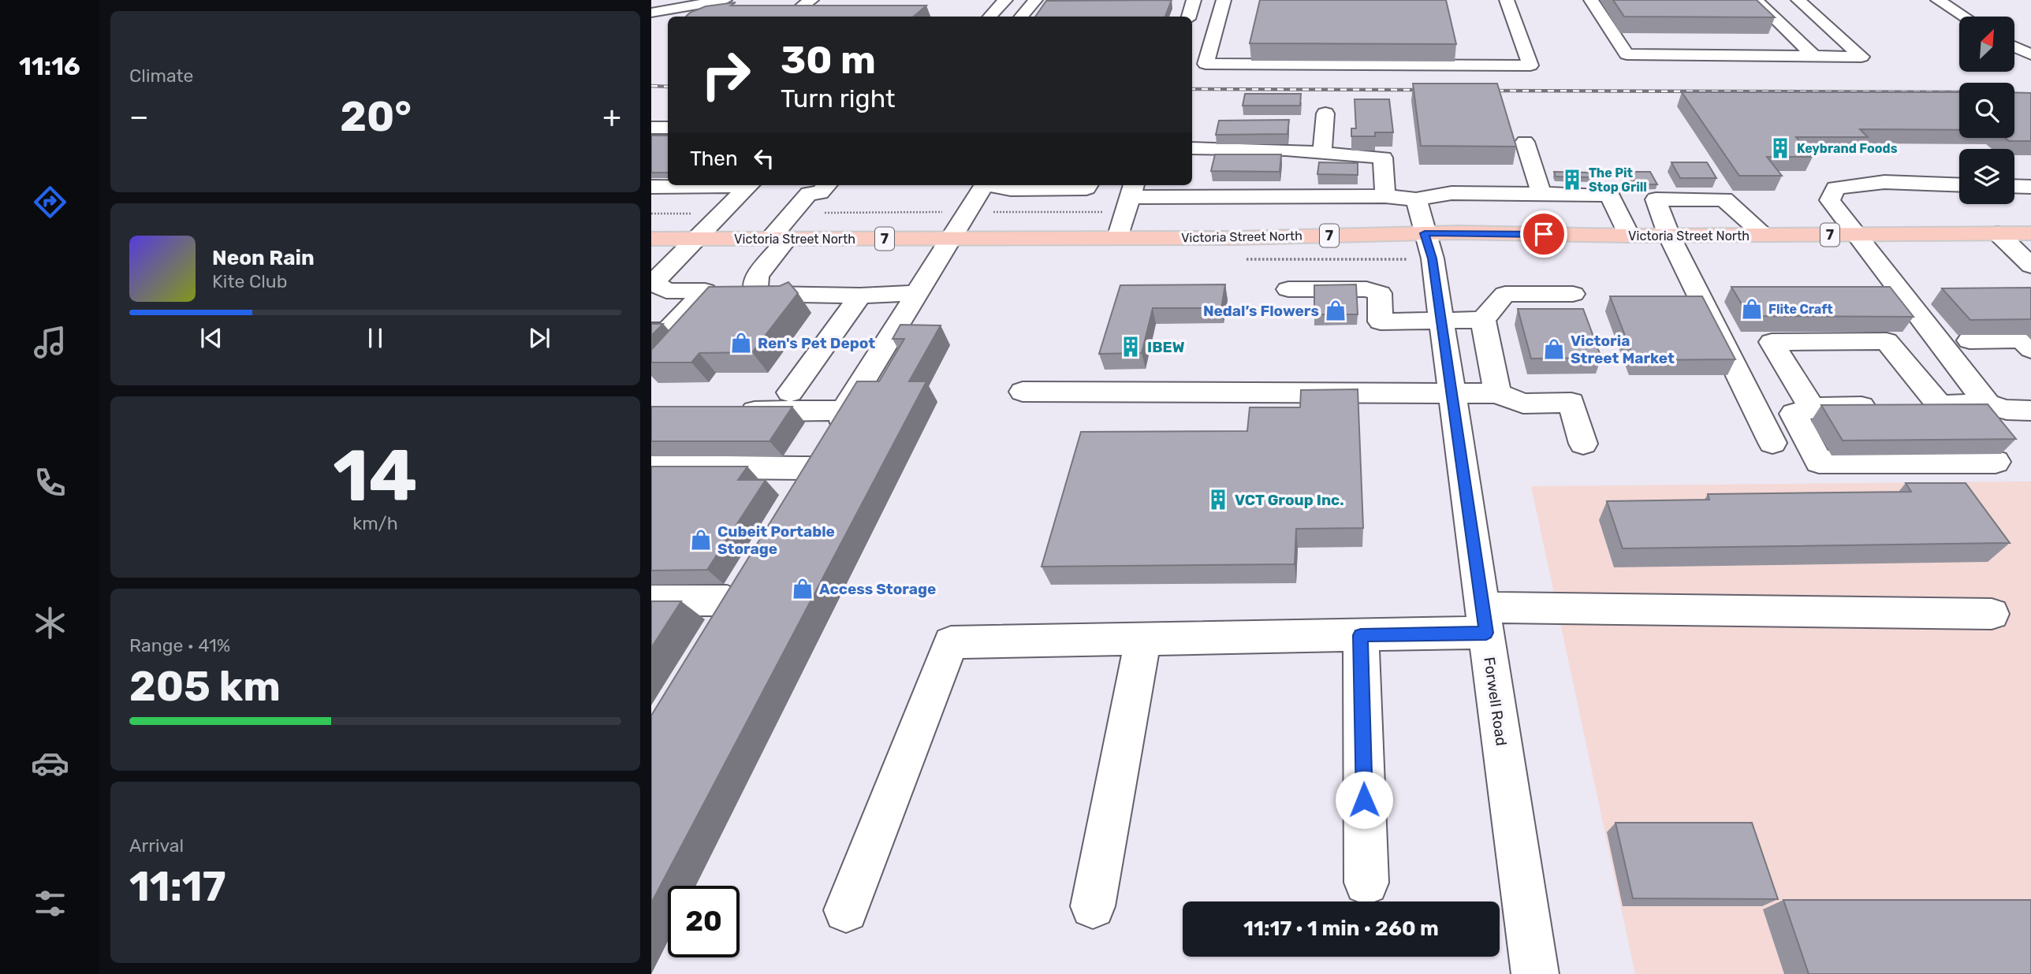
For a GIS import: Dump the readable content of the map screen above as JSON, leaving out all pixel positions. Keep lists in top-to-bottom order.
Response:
{
  "streets": {
    "main road": ["7", "Victoria Street North"],
    "street": ["Forwell Road"]
  },
  "crossings": [
    ["Victoria Street North", "Forwell Road"]
  ],
  "places": {
    "building": [
      "Keybrand Foods",
      "The Pit Stop Grill",
      "IBEW",
      "VCT Group Inc."
    ],
    "shop": [
      "Flite Craft",
      "Nedal’s Flowers",
      "Ren's Pet Depot",
      "Victoria Street Market",
      "Cubeit Portable Storage",
      "Access Storage"
    ]
  },
  "north": "top right",
  "page": {
    "tabs": "11:16",
    "tile": [
      "Climate",
      ["14", "km/h"],
      ["Range · 41%", "205 km"],
      ["Arrival", "11:17"]
    ],
    "turn": ["30 m", "Turn right"],
    "heat": ["−", "20°", "+"],
    "then": "Then",
    "song": ["Neon Rain", "Kite Club"],
    "limit": "20",
    "trip": "11:17 · 1 min · 260 m"
  }
}
